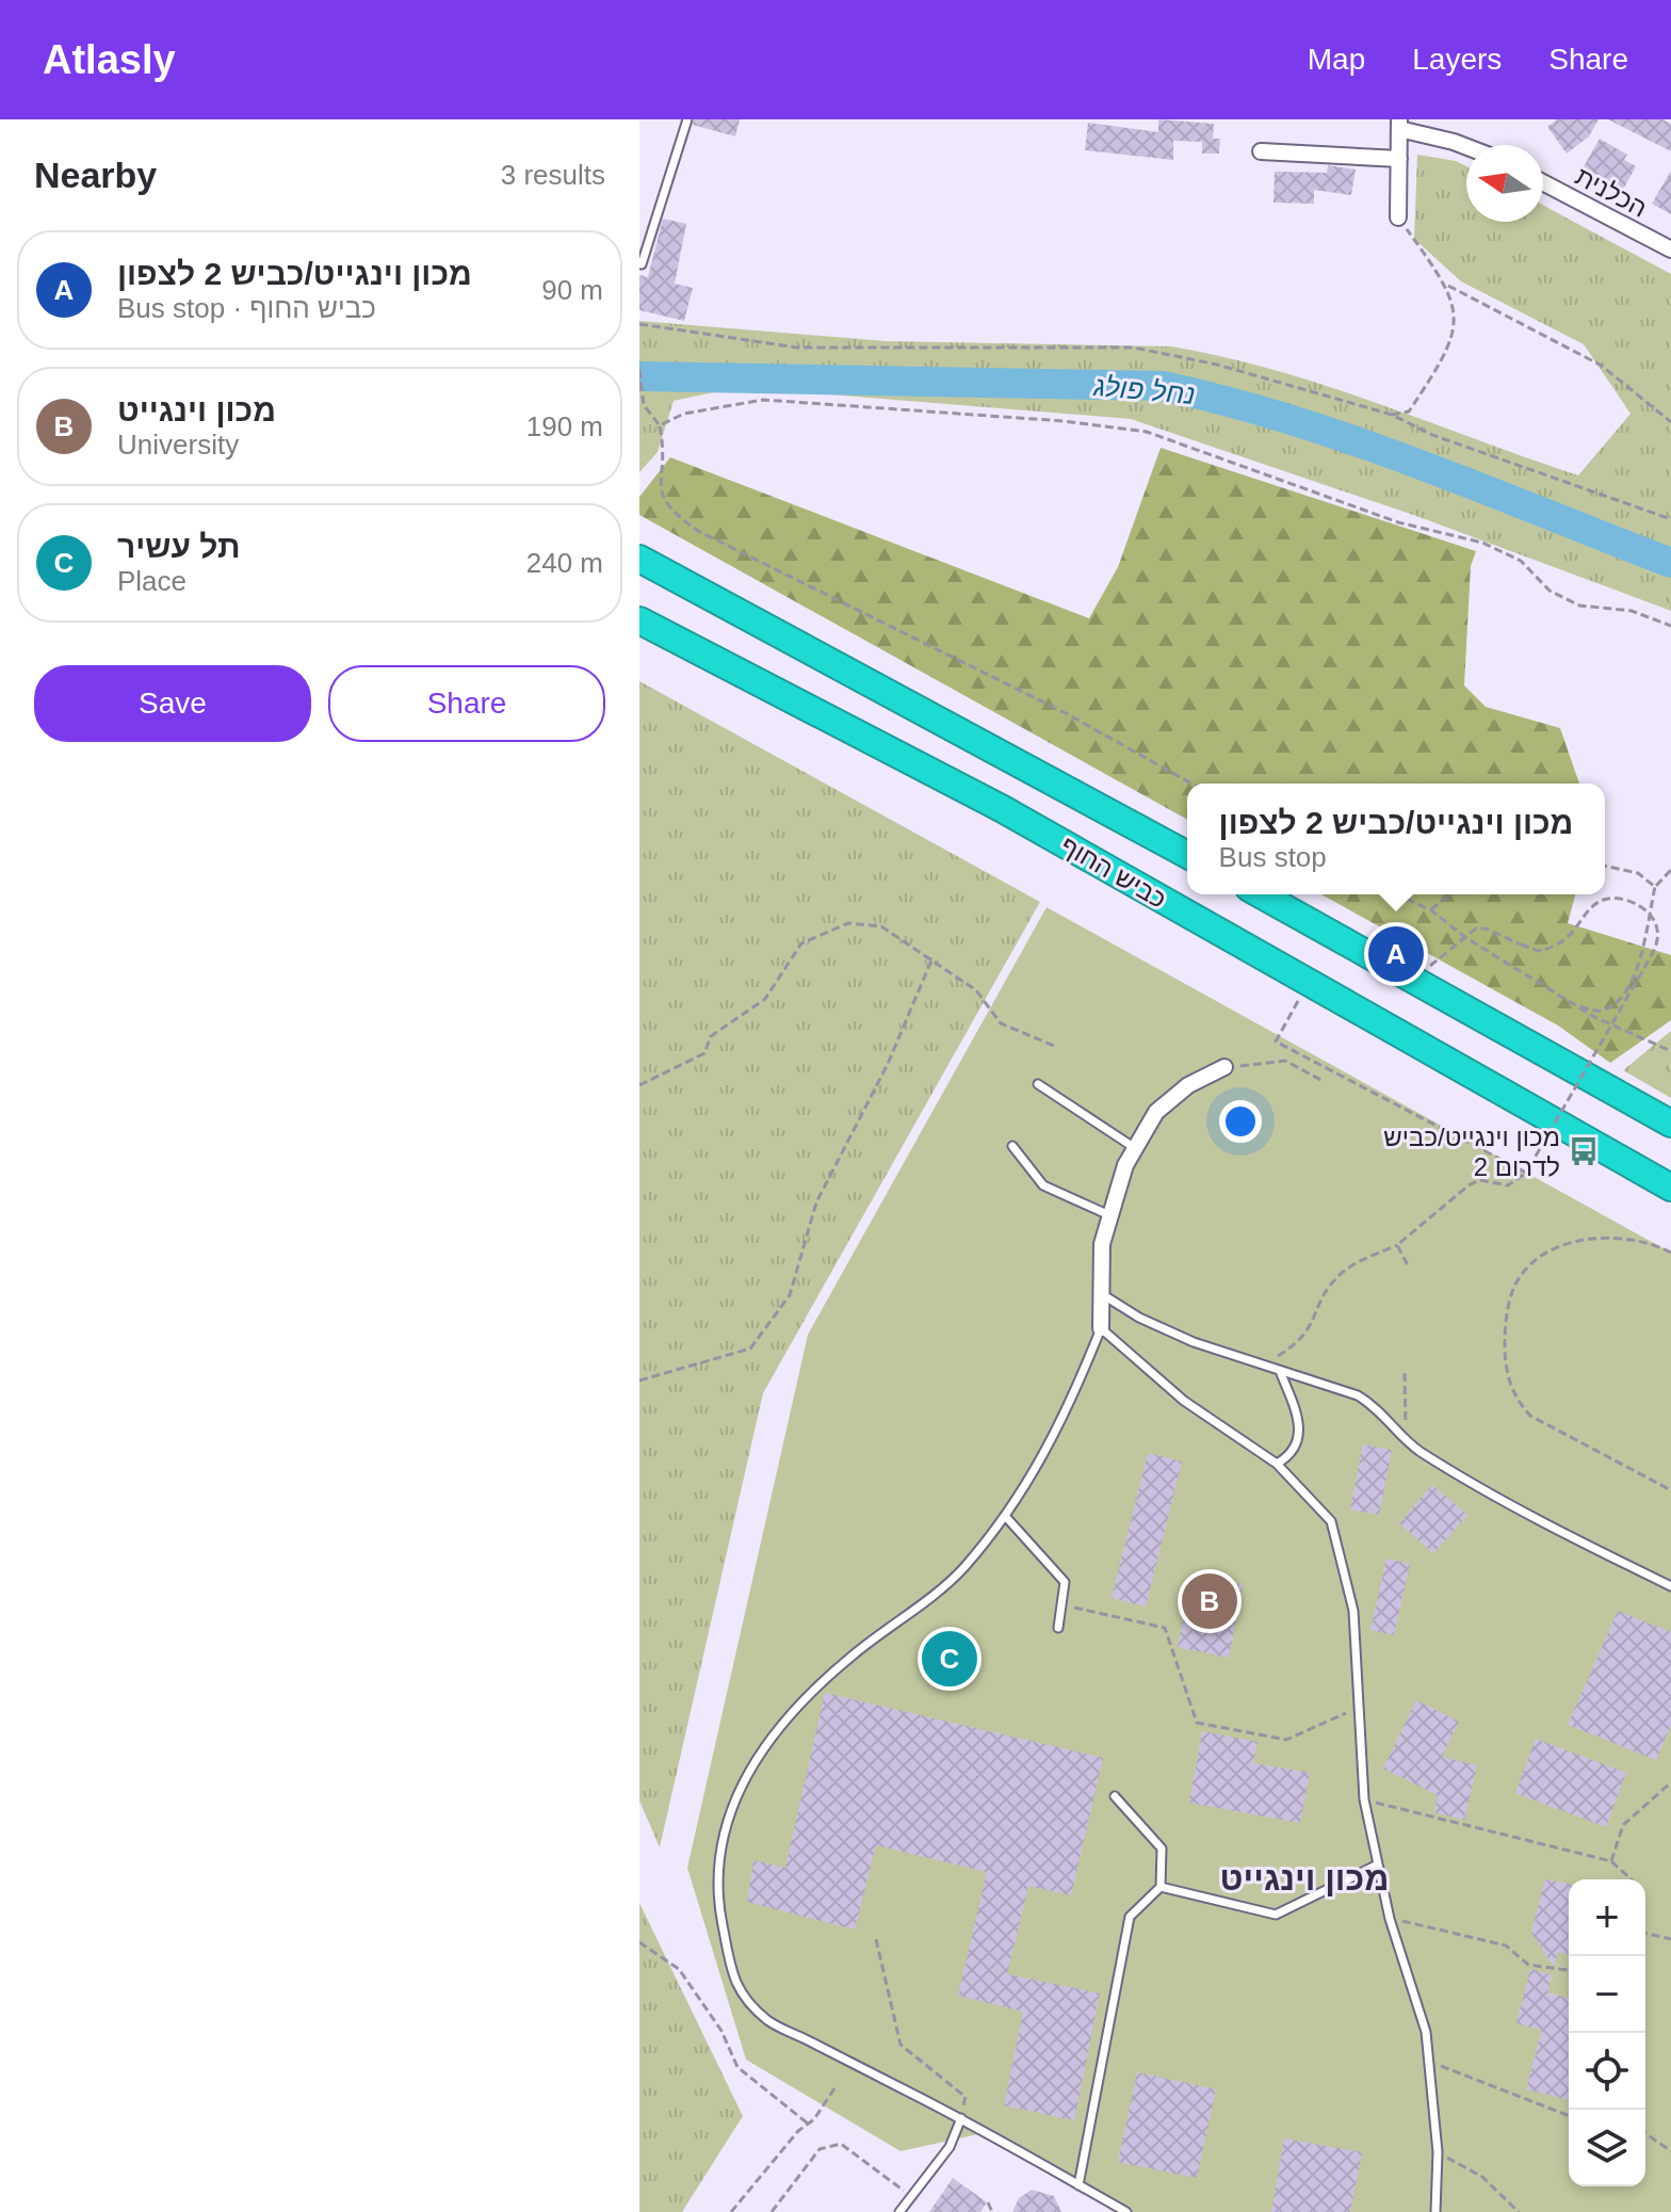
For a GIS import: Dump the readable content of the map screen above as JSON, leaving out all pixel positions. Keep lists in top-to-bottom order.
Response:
{
  "streets": {
    "highway": ["כביש החוף"],
    "street": ["הכלנית"]
  },
  "districts": ["מכון וינגייט"],
  "water": ["נחל פולג"],
  "places": {
    "bus stop": ["מכון וינגייט/כביש 2 לדרום"]
  },
  "north": "left",
  "page": {
    "header": "Atlasly",
    "nav": ["Map", "Layers", "Share"],
    "heading": ["Nearby", "3 results"],
    "list": [
      {
        "mark": "A",
        "name": "מכון וינגייט/כביש 2 לצפון",
        "note": "Bus stop · כביש החוף",
        "value": "90 m"
      },
      {
        "mark": "B",
        "name": "מכון וינגייט",
        "note": "University",
        "value": "190 m"
      },
      {
        "mark": "C",
        "name": "תל עשיר",
        "note": "Place",
        "value": "240 m"
      }
    ],
    "buttons": ["Save", "Share"],
    "popup": ["מכון וינגייט/כביש 2 לצפון", "Bus stop"],
    "pins": ["A", "B", "C"],
    "map_buttons": ["+", "−"]
  }
}
